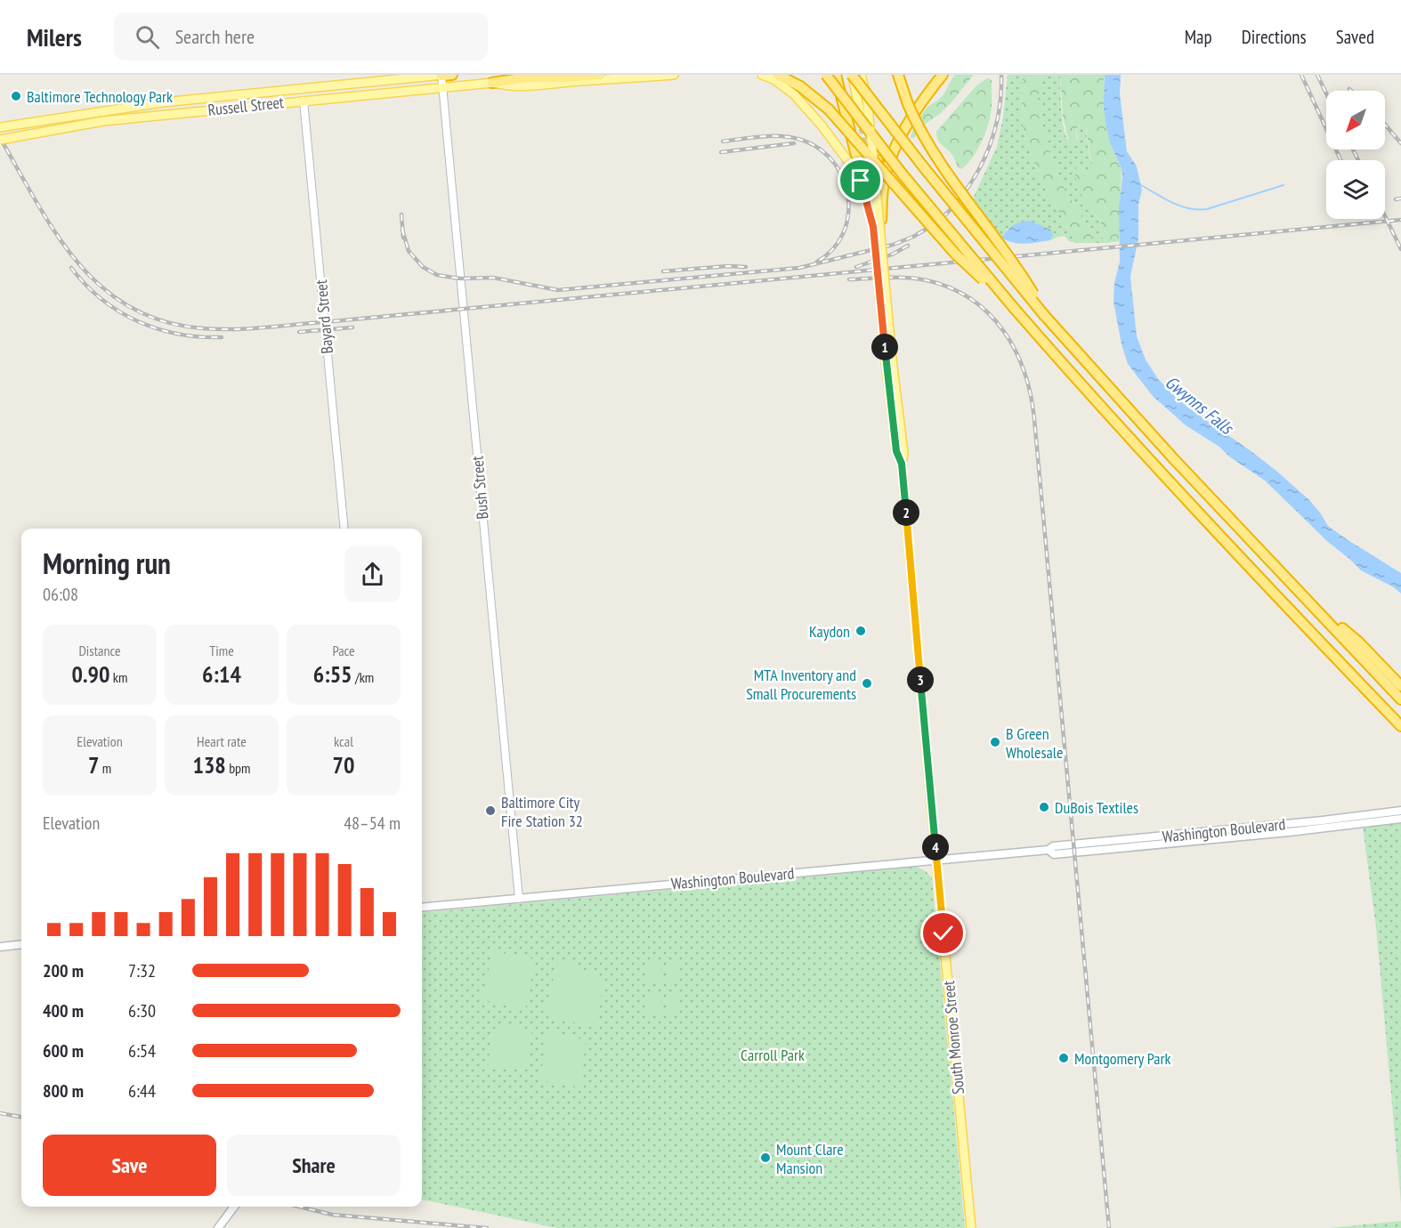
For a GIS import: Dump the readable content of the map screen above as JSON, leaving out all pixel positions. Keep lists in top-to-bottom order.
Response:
{
  "streets": {
    "main road": ["Russell Street", "Washington Boulevard", "South Monroe Street"],
    "street": ["Bayard Street", "Bush Street"]
  },
  "crossings": [
    ["Russell Street", "Bayard Street"],
    ["Russell Street", "Bush Street"],
    ["Bush Street", "Washington Boulevard"],
    ["Washington Boulevard", "South Monroe Street"]
  ],
  "water": ["Gwynns Falls"],
  "parks": ["Carroll Park"],
  "places": [
    "Baltimore Technology Park",
    "Kaydon",
    "MTA Inventory and Small Procurements",
    "B Green Wholesale",
    "DuBois Textiles",
    "Baltimore City Fire Station 32",
    "Montgomery Park",
    "Mount Clare Mansion"
  ],
  "north": "bottom left",
  "page": {
    "header": "Milers",
    "search": "Search here",
    "nav": ["Map", "Directions", "Saved"],
    "pins": [
      "1",
      "2",
      "3",
      "4"
    ],
    "heading": ["Morning run", "06:08"],
    "stats": [
      ["Distance", "0.90 km"],
      ["Time", "6:14"],
      ["Pace", "6:55 /km"],
      ["Elevation", "7 m"],
      ["Heart rate", "138 bpm"],
      ["kcal", "70"]
    ],
    "chart": ["Elevation", "48–54 m"],
    "list": [
      {
        "name": "200 m",
        "note": "7:32"
      },
      {
        "name": "400 m",
        "note": "6:30"
      },
      {
        "name": "600 m",
        "note": "6:54"
      },
      {
        "name": "800 m",
        "note": "6:44"
      }
    ],
    "buttons": ["Save", "Share"]
  }
}
